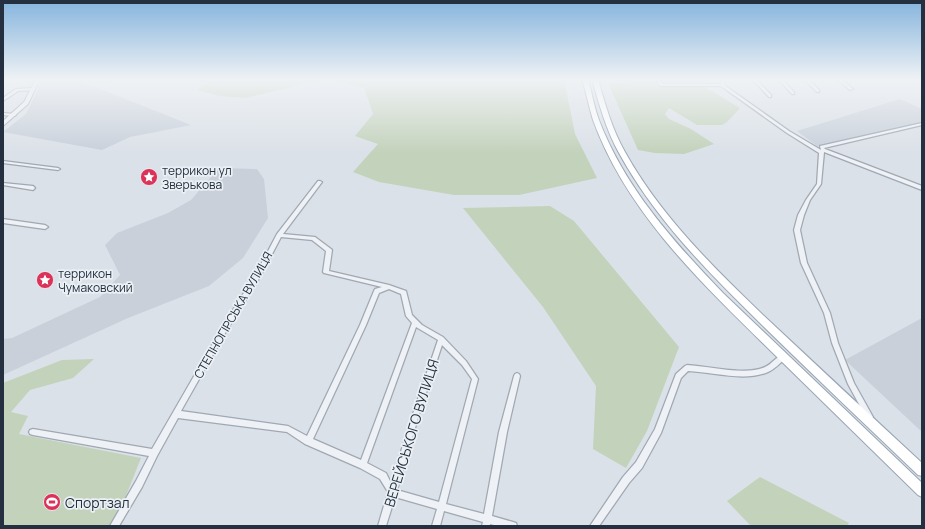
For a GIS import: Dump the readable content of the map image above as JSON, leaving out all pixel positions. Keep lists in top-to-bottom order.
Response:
{
  "streets": {
    "street": ["СТЕПНОГІРСЬКА ВУЛИЦЯ", "ВЕРЕЙСЬКОГО ВУЛИЦЯ"]
  },
  "places": {
    "place": ["террикон ул Зверькова", "террикон Чумаковский"],
    "sports": ["Спортзал"]
  }
}
